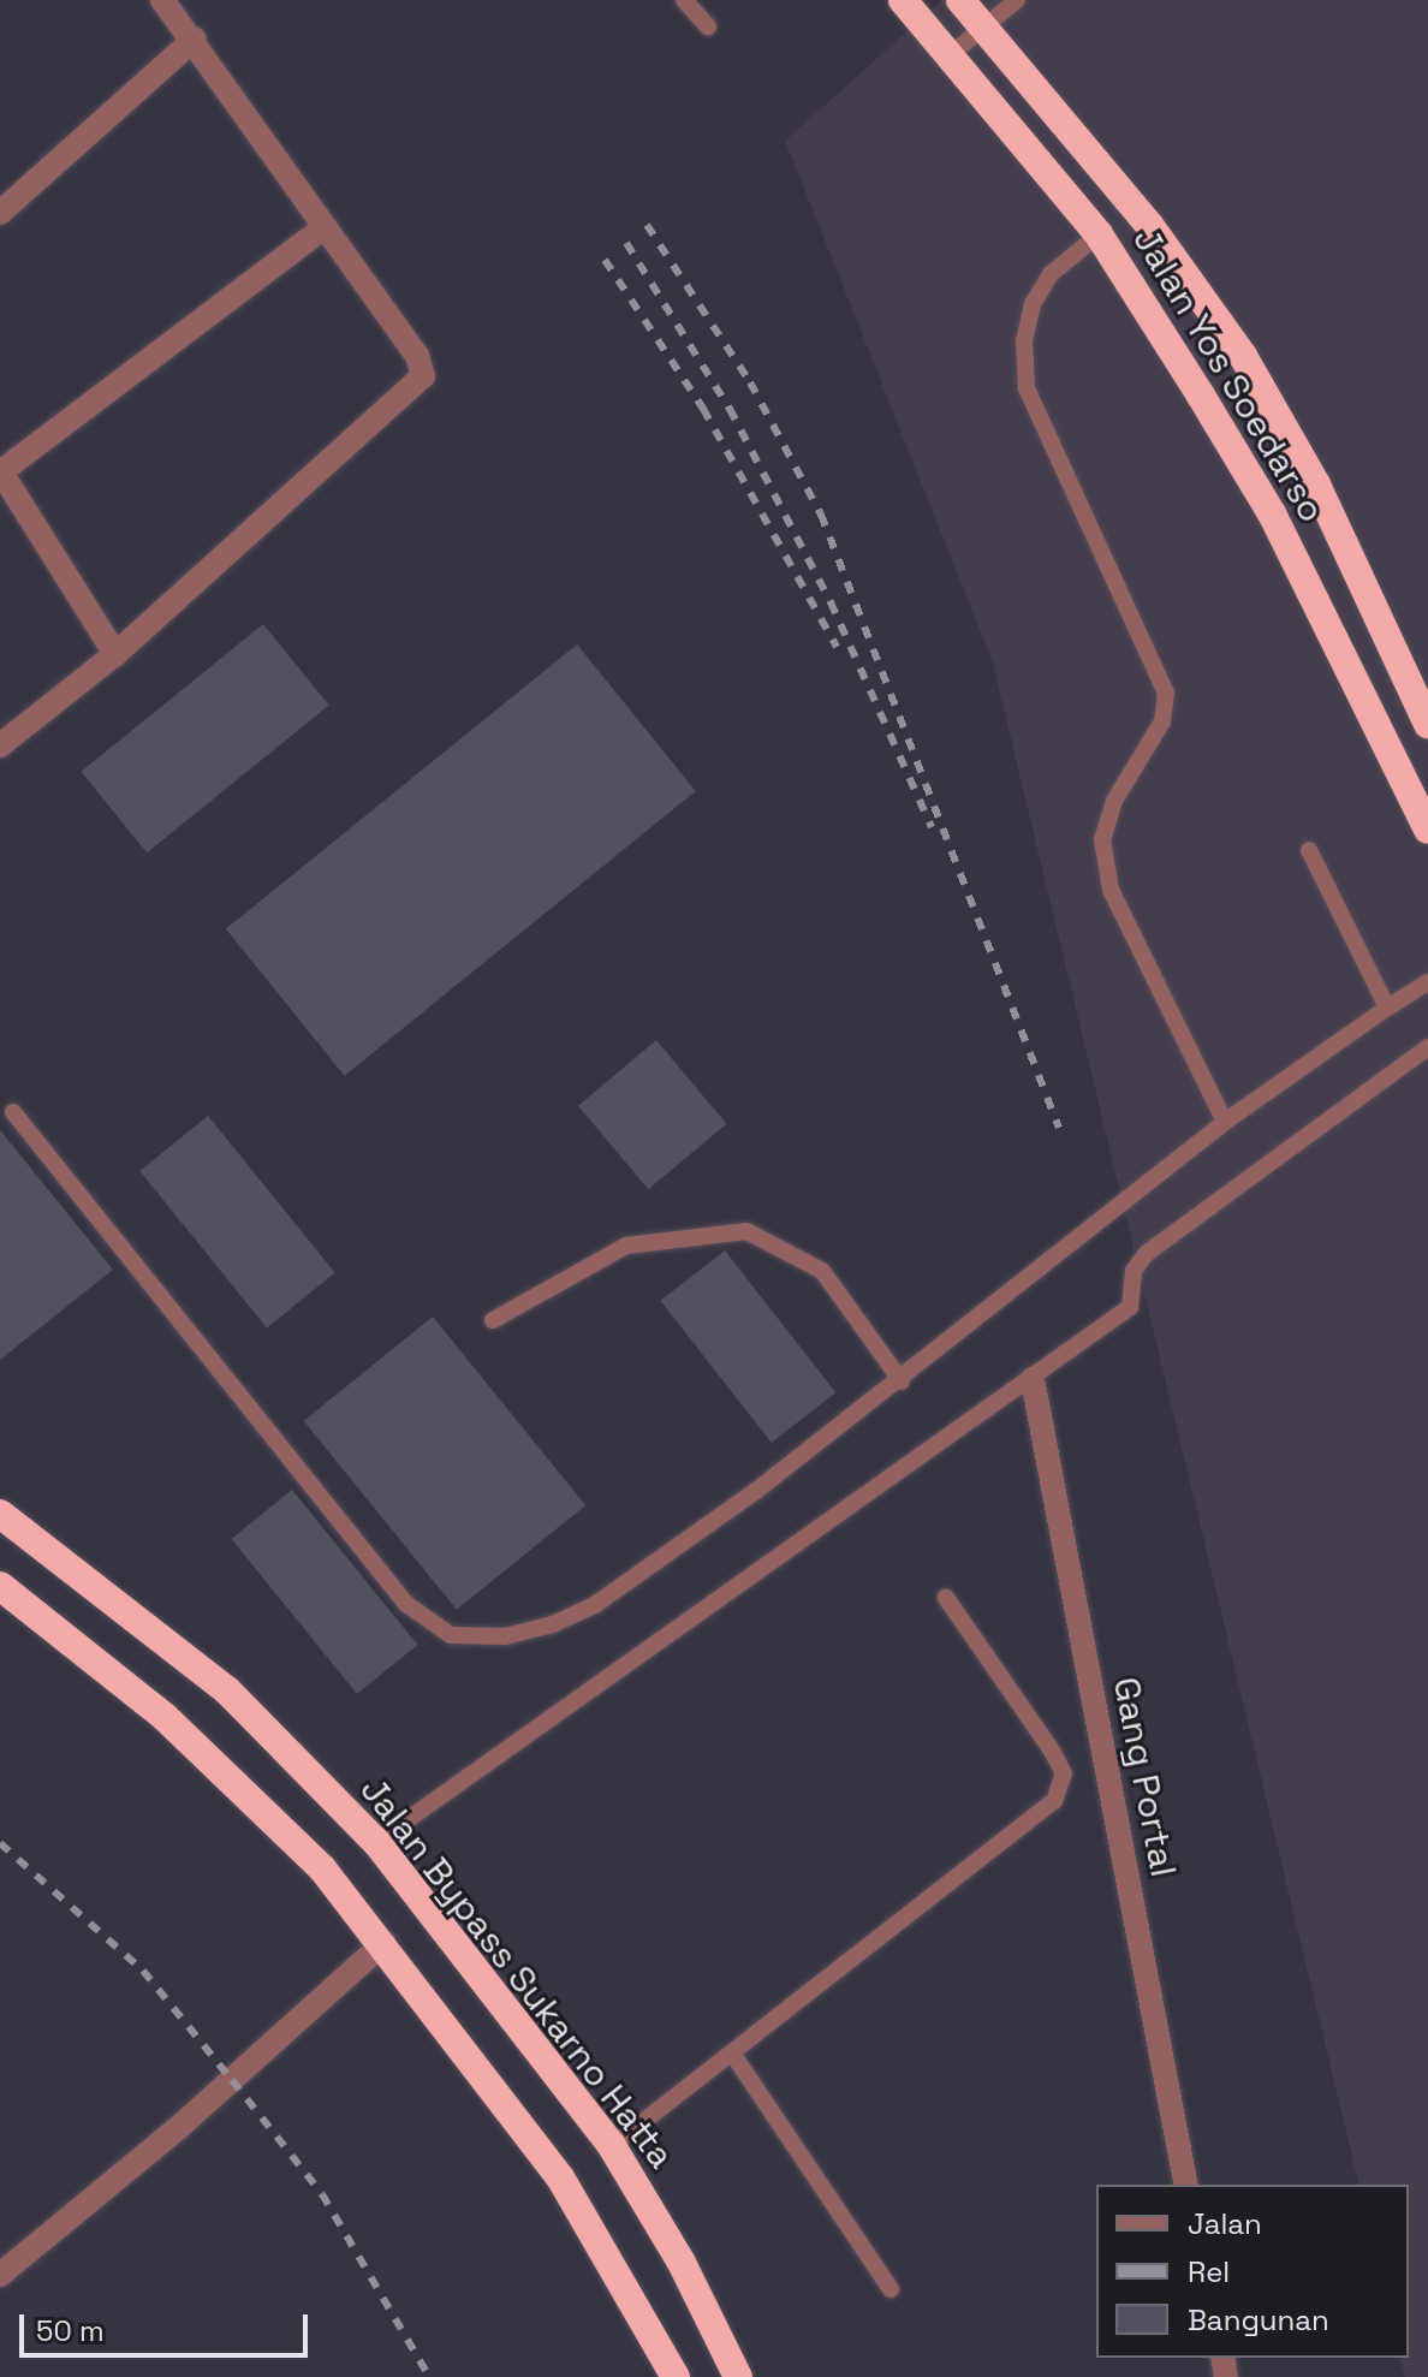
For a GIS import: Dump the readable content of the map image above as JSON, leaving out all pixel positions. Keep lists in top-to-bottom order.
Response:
{
  "streets": {
    "highway": ["Jalan Yos Soedarso", "Jalan Bypass Sukarno Hatta"],
    "street": ["Gang Portal"]
  },
  "legend": ["Jalan", "Rel", "Bangunan"],
  "scale_bar": "50 m"
}
